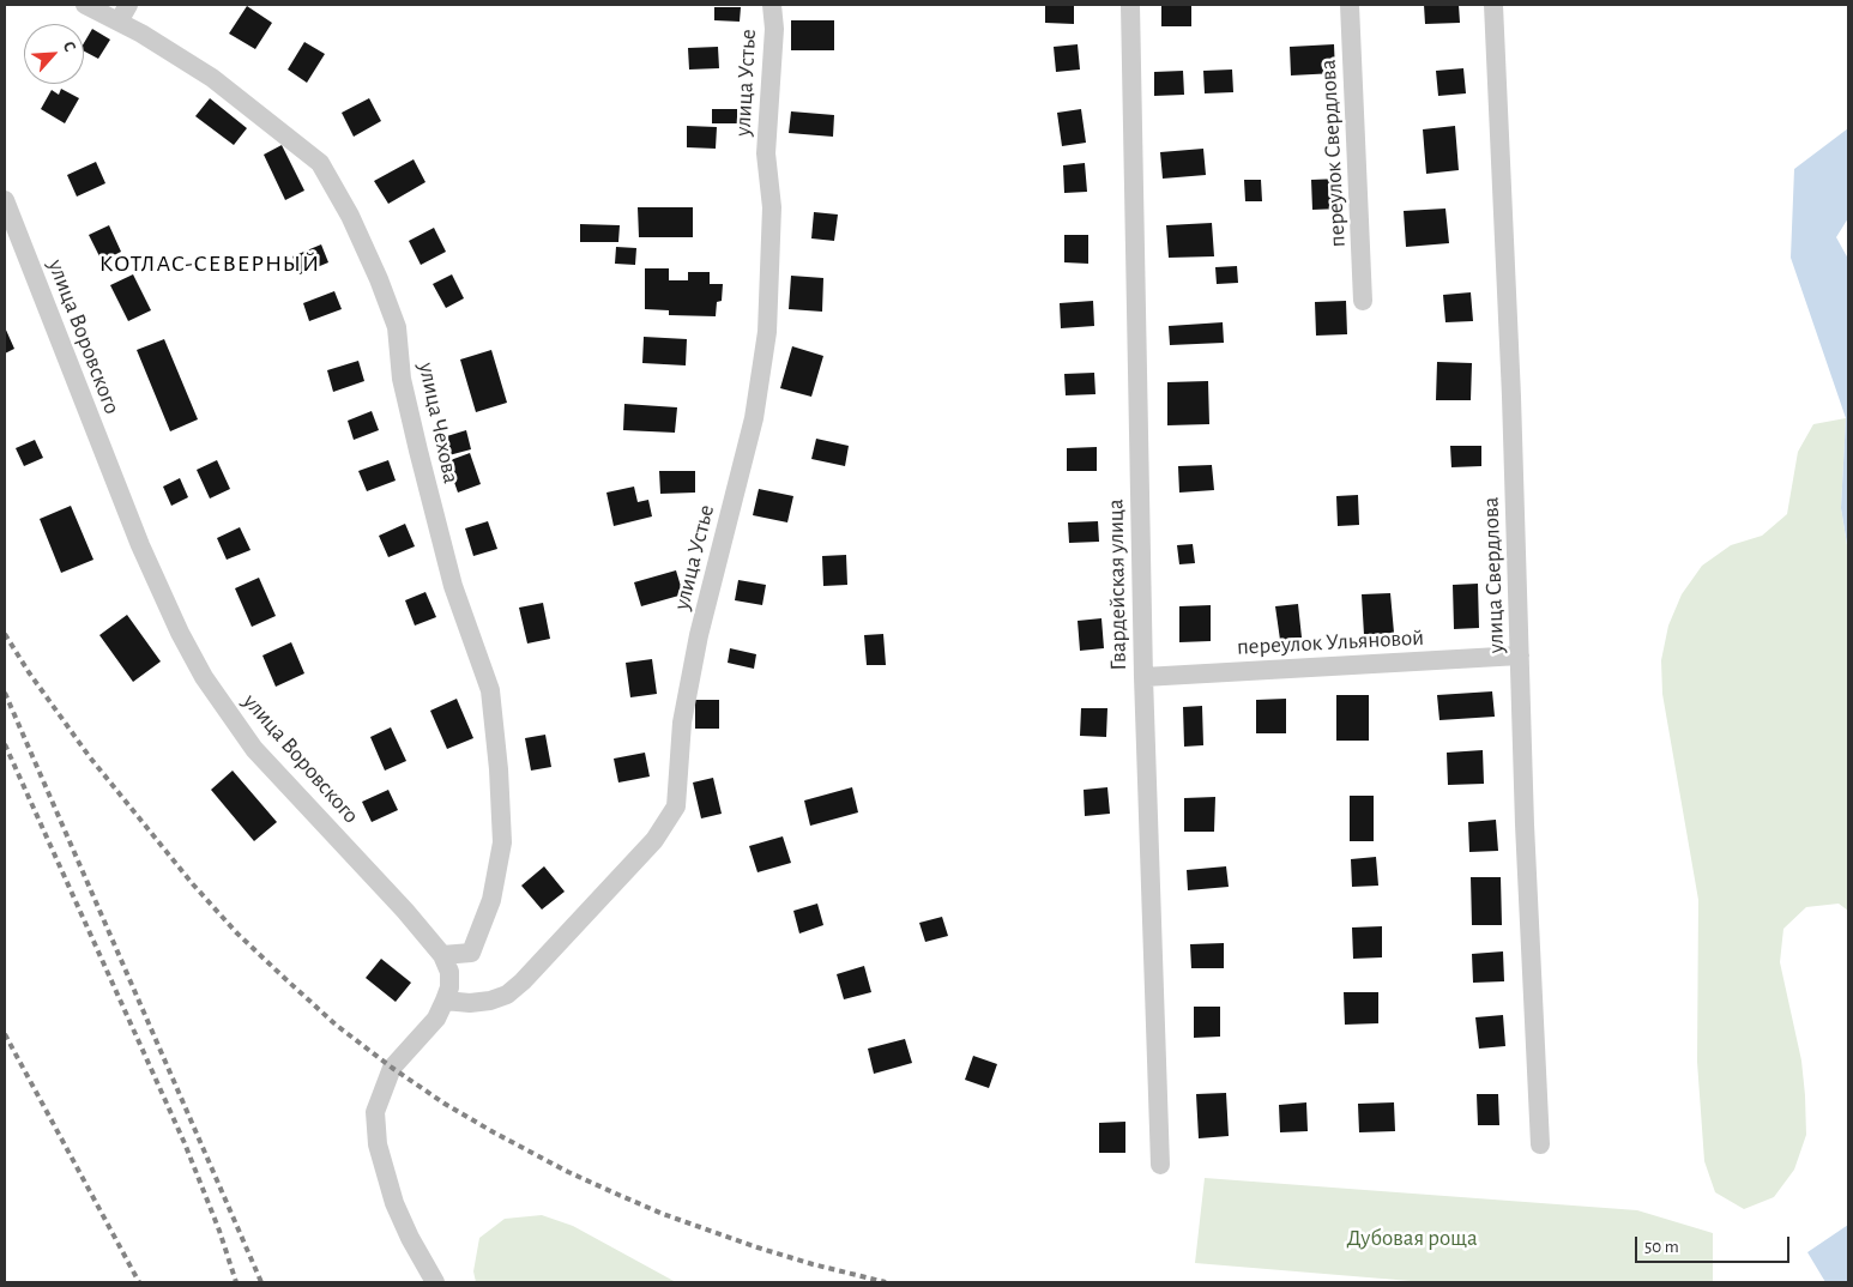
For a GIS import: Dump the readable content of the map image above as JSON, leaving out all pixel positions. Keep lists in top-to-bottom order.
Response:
{
  "streets": {
    "street": [
      "улица Устье",
      "переулок Свердлова",
      "улица Воровского",
      "улица Чехова",
      "улица Свердлова",
      "Гвардейская улица",
      "переулок Ульяновой"
    ]
  },
  "crossings": [
    ["улица Устье", "улица Воровского"],
    ["улица Воровского", "улица Чехова"],
    ["улица Свердлова", "переулок Ульяновой"],
    ["Гвардейская улица", "переулок Ульяновой"]
  ],
  "districts": ["КОТЛАС-СЕВЕРНЫЙ"],
  "parks": ["Дубовая роща"],
  "scale_bar": "50 m",
  "north": "top right"
}
